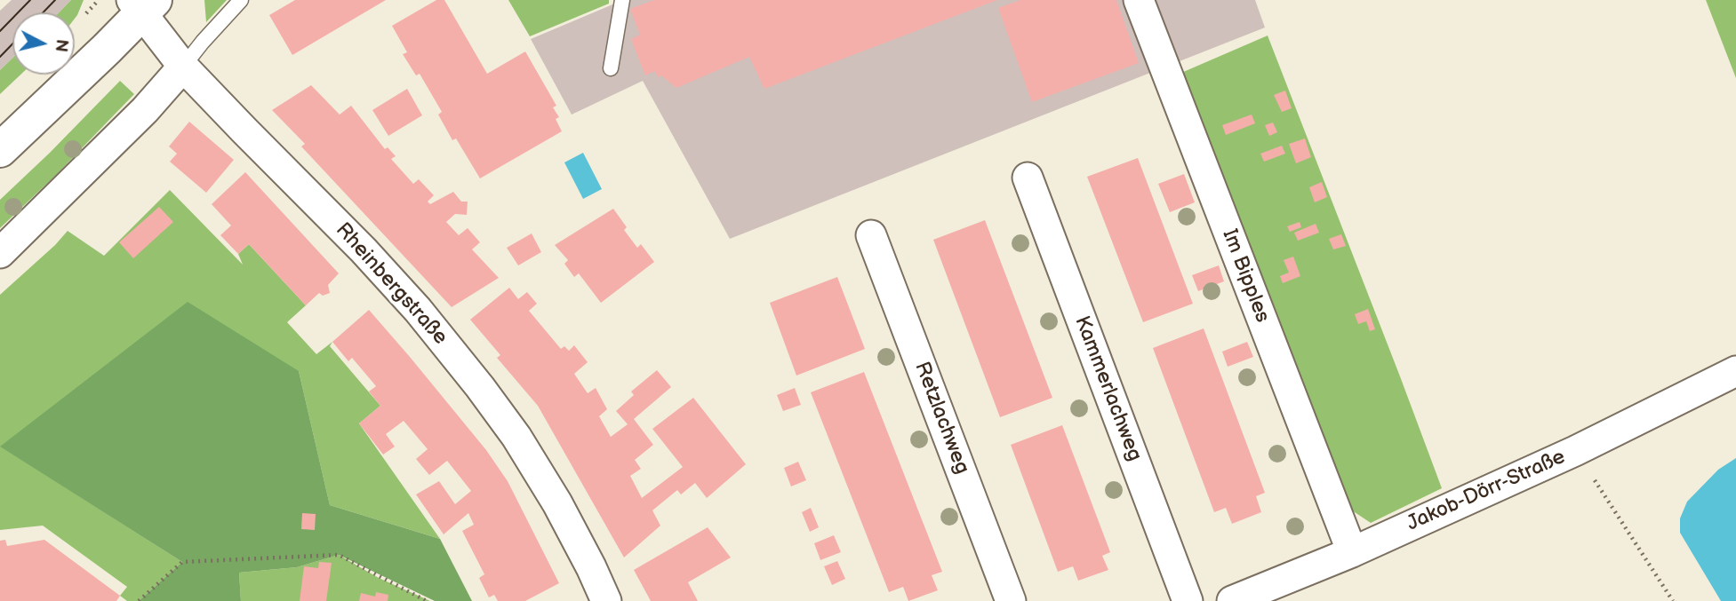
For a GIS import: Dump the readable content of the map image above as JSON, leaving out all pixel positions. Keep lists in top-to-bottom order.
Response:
{
  "streets": {
    "street": [
      "Im Bipples",
      "Rheinbergstraße",
      "Kammerlachweg",
      "Retzlachweg",
      "Jakob-Dörr-Straße"
    ]
  },
  "crossings": [
    ["Im Bipples", "Jakob-Dörr-Straße"]
  ],
  "north": "right"
}
